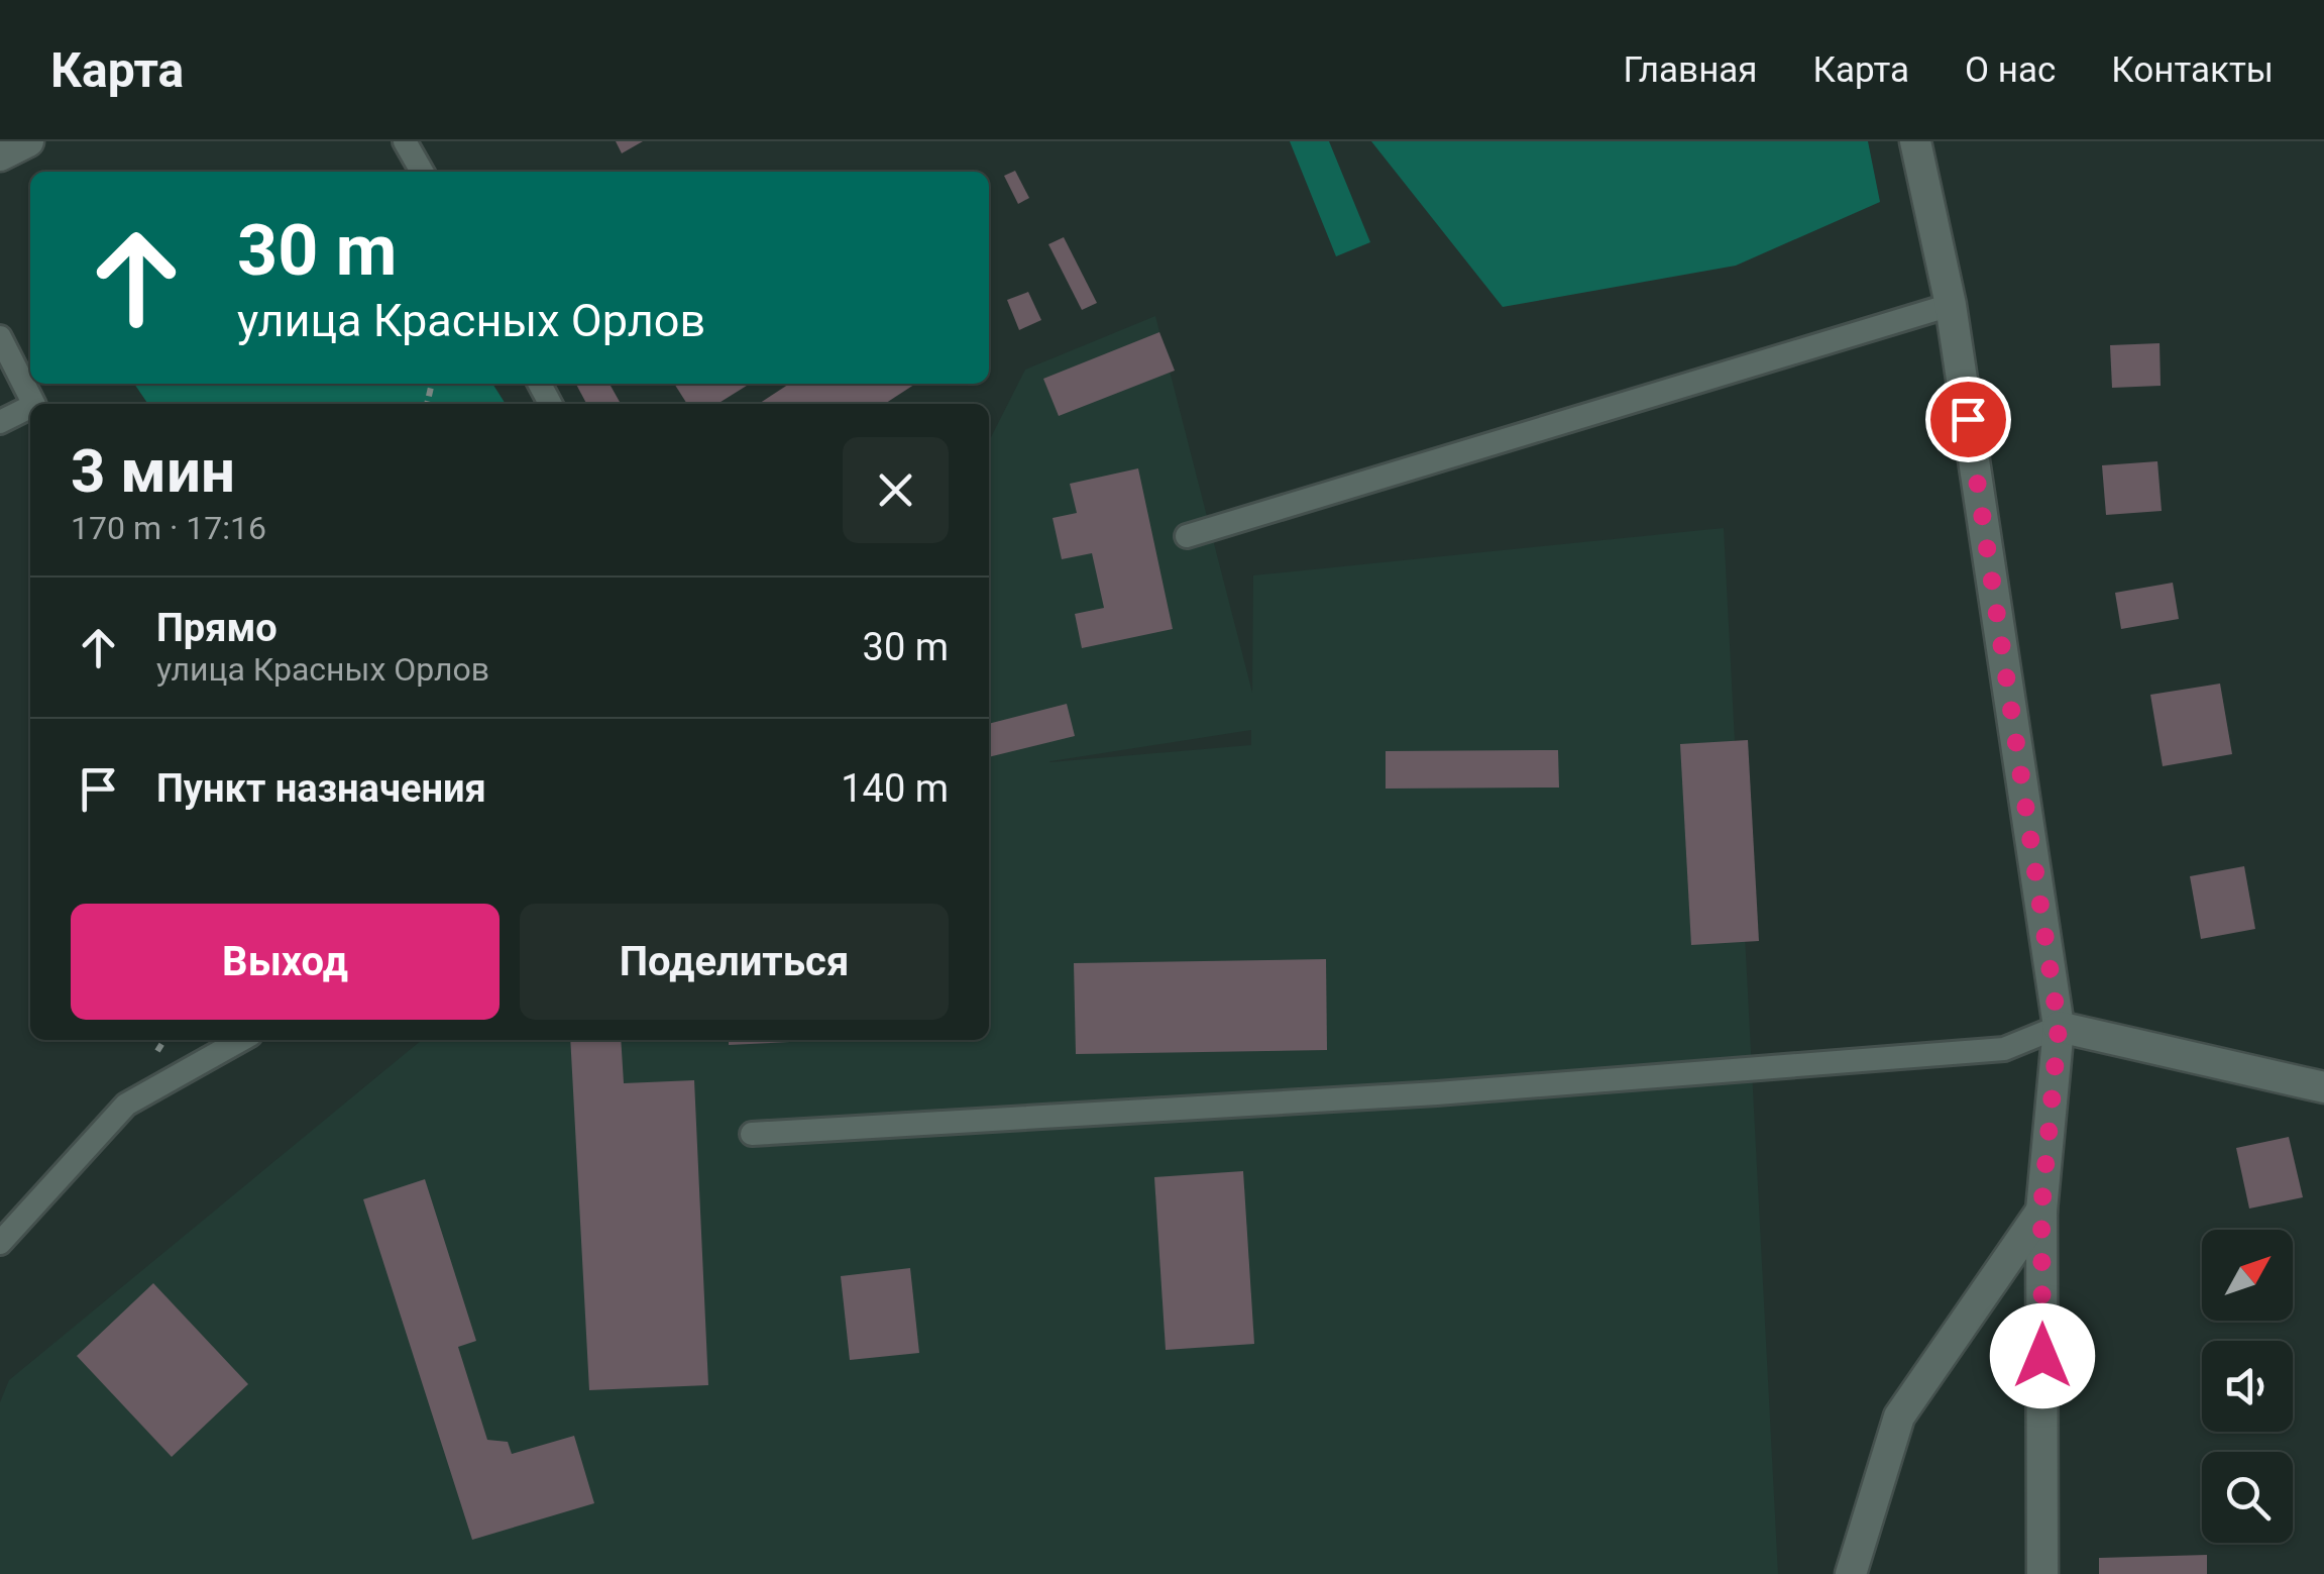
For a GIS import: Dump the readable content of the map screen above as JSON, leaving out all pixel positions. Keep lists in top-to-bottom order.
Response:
{
  "north": "top right",
  "page": {
    "header": "Карта",
    "nav": [
      "Главная",
      "Карта",
      "О нас",
      "Контакты"
    ],
    "turn": ["30 m", "улица Красных Орлов"],
    "heading": ["3 мин", "170 m · 17:16"],
    "list": [
      {
        "name": "Прямо",
        "note": "улица Красных Орлов",
        "value": "30 m"
      },
      {
        "name": "Пункт назначения",
        "value": "140 m"
      }
    ],
    "buttons": ["Выход", "Поделиться"]
  }
}
